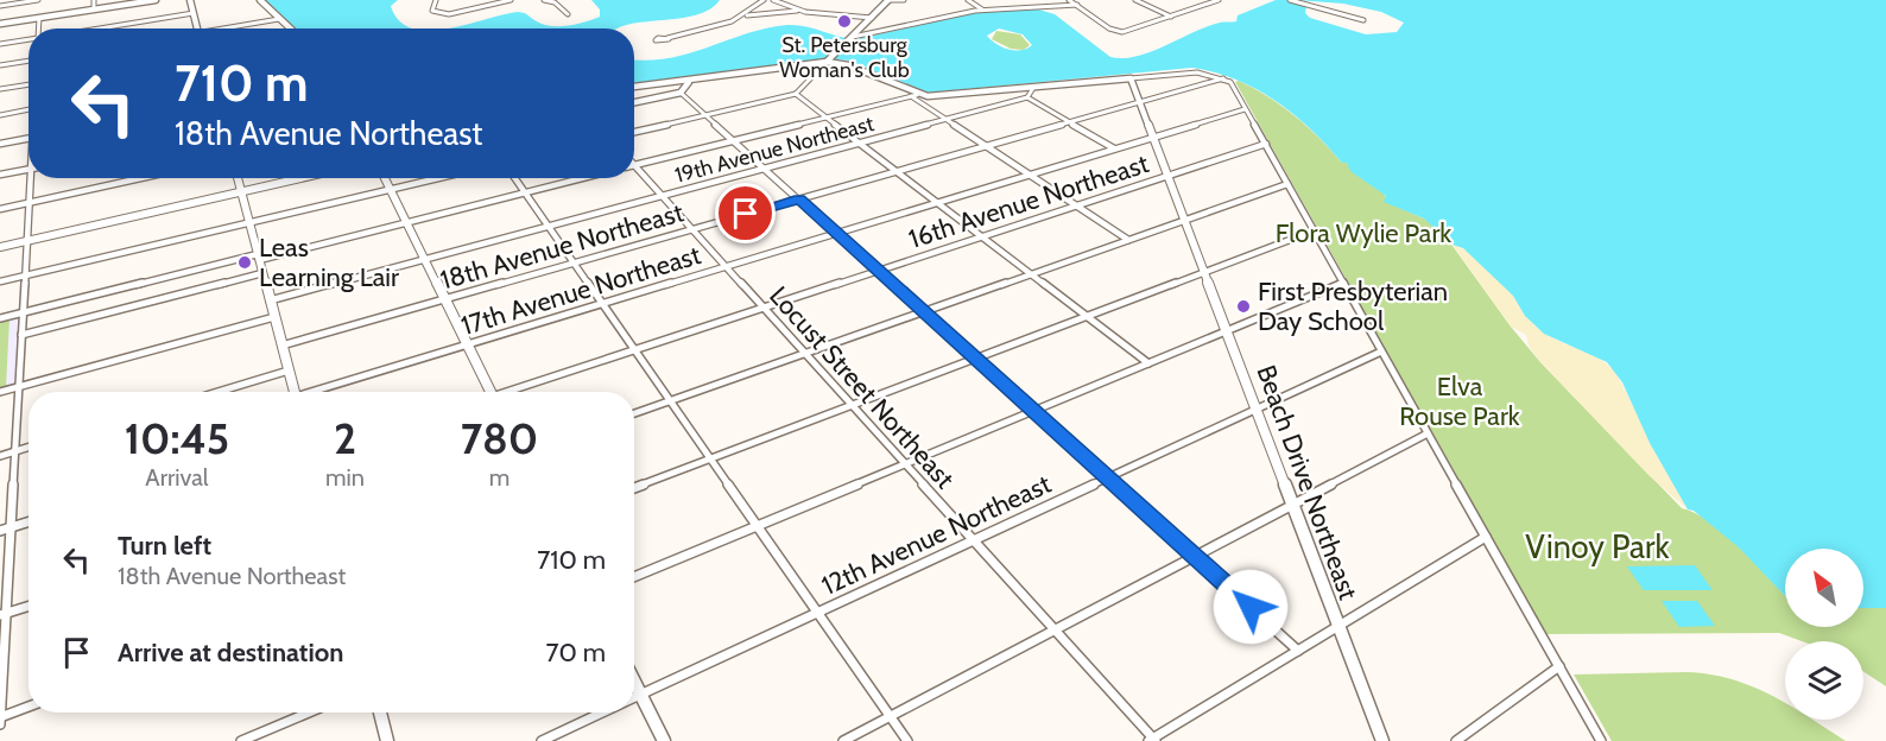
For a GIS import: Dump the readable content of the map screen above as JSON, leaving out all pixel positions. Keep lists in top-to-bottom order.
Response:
{
  "streets": {
    "street": [
      "19th Avenue Northeast",
      "16th Avenue Northeast",
      "18th Avenue Northeast",
      "17th Avenue Northeast",
      "Locust Street Northeast",
      "Beach Drive Northeast",
      "12th Avenue Northeast"
    ]
  },
  "crossings": [
    ["19th Avenue Northeast", "Locust Street Northeast"],
    ["16th Avenue Northeast", "Locust Street Northeast"],
    ["16th Avenue Northeast", "Beach Drive Northeast"],
    ["18th Avenue Northeast", "Locust Street Northeast"],
    ["18th Avenue Northeast", "Beach Drive Northeast"],
    ["17th Avenue Northeast", "Locust Street Northeast"],
    ["17th Avenue Northeast", "Beach Drive Northeast"],
    ["Locust Street Northeast", "12th Avenue Northeast"],
    ["Beach Drive Northeast", "12th Avenue Northeast"]
  ],
  "parks": ["Flora Wylie Park", "Elva Rouse Park", "Vinoy Park"],
  "places": ["St. Petersburg Woman's Club", "Leas Learning Lair", "First Presbyterian Day School"],
  "north": "top left",
  "page": {
    "turn": ["710 m", "18th Avenue Northeast"],
    "eta": [
      "10:45",
      "Arrival",
      "2",
      "min",
      "780",
      "m"
    ],
    "list": [
      {
        "name": "Turn left",
        "note": "18th Avenue Northeast",
        "value": "710 m"
      },
      {
        "name": "Arrive at destination",
        "value": "70 m"
      }
    ]
  }
}
